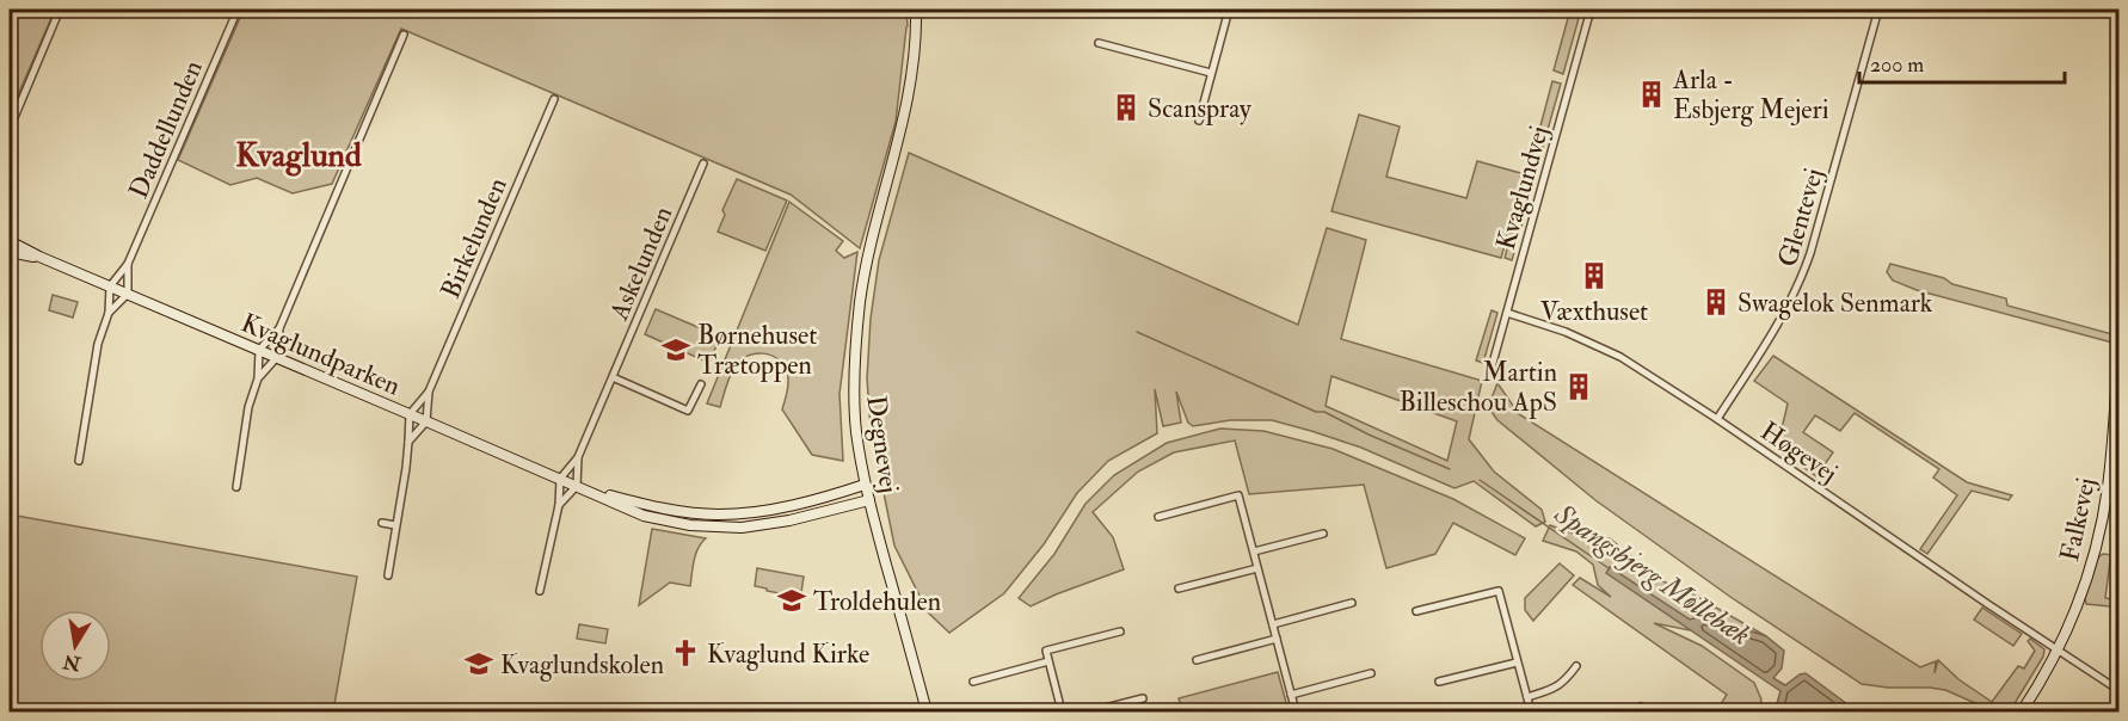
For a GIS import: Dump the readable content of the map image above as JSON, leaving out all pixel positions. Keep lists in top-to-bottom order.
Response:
{
  "streets": {
    "street": [
      "Daddellunden",
      "Kvaglundvej",
      "Glentevej",
      "Birkelunden",
      "Askelunden",
      "Kvaglundparken",
      "Degnevej",
      "Høgevej",
      "Falkevej"
    ]
  },
  "crossings": [
    ["Daddellunden", "Kvaglundparken"],
    ["Kvaglundvej", "Høgevej"],
    ["Glentevej", "Høgevej"],
    ["Birkelunden", "Kvaglundparken"],
    ["Askelunden", "Kvaglundparken"],
    ["Kvaglundparken", "Degnevej"],
    ["Høgevej", "Falkevej"]
  ],
  "districts": ["Kvaglund"],
  "water": ["Spangsbjerg Møllebæk"],
  "places": {
    "building": [
      "Arla - Esbjerg Mejeri",
      "Scanspray",
      "Væxthuset",
      "Swagelok Senmark",
      "Martin Billeschou ApS"
    ],
    "school or university": ["Børnehuset Trætoppen", "Troldehulen", "Kvaglundskolen"],
    "church": ["Kvaglund Kirke"]
  },
  "scale_bar": "200 m",
  "north": "bottom"
}
